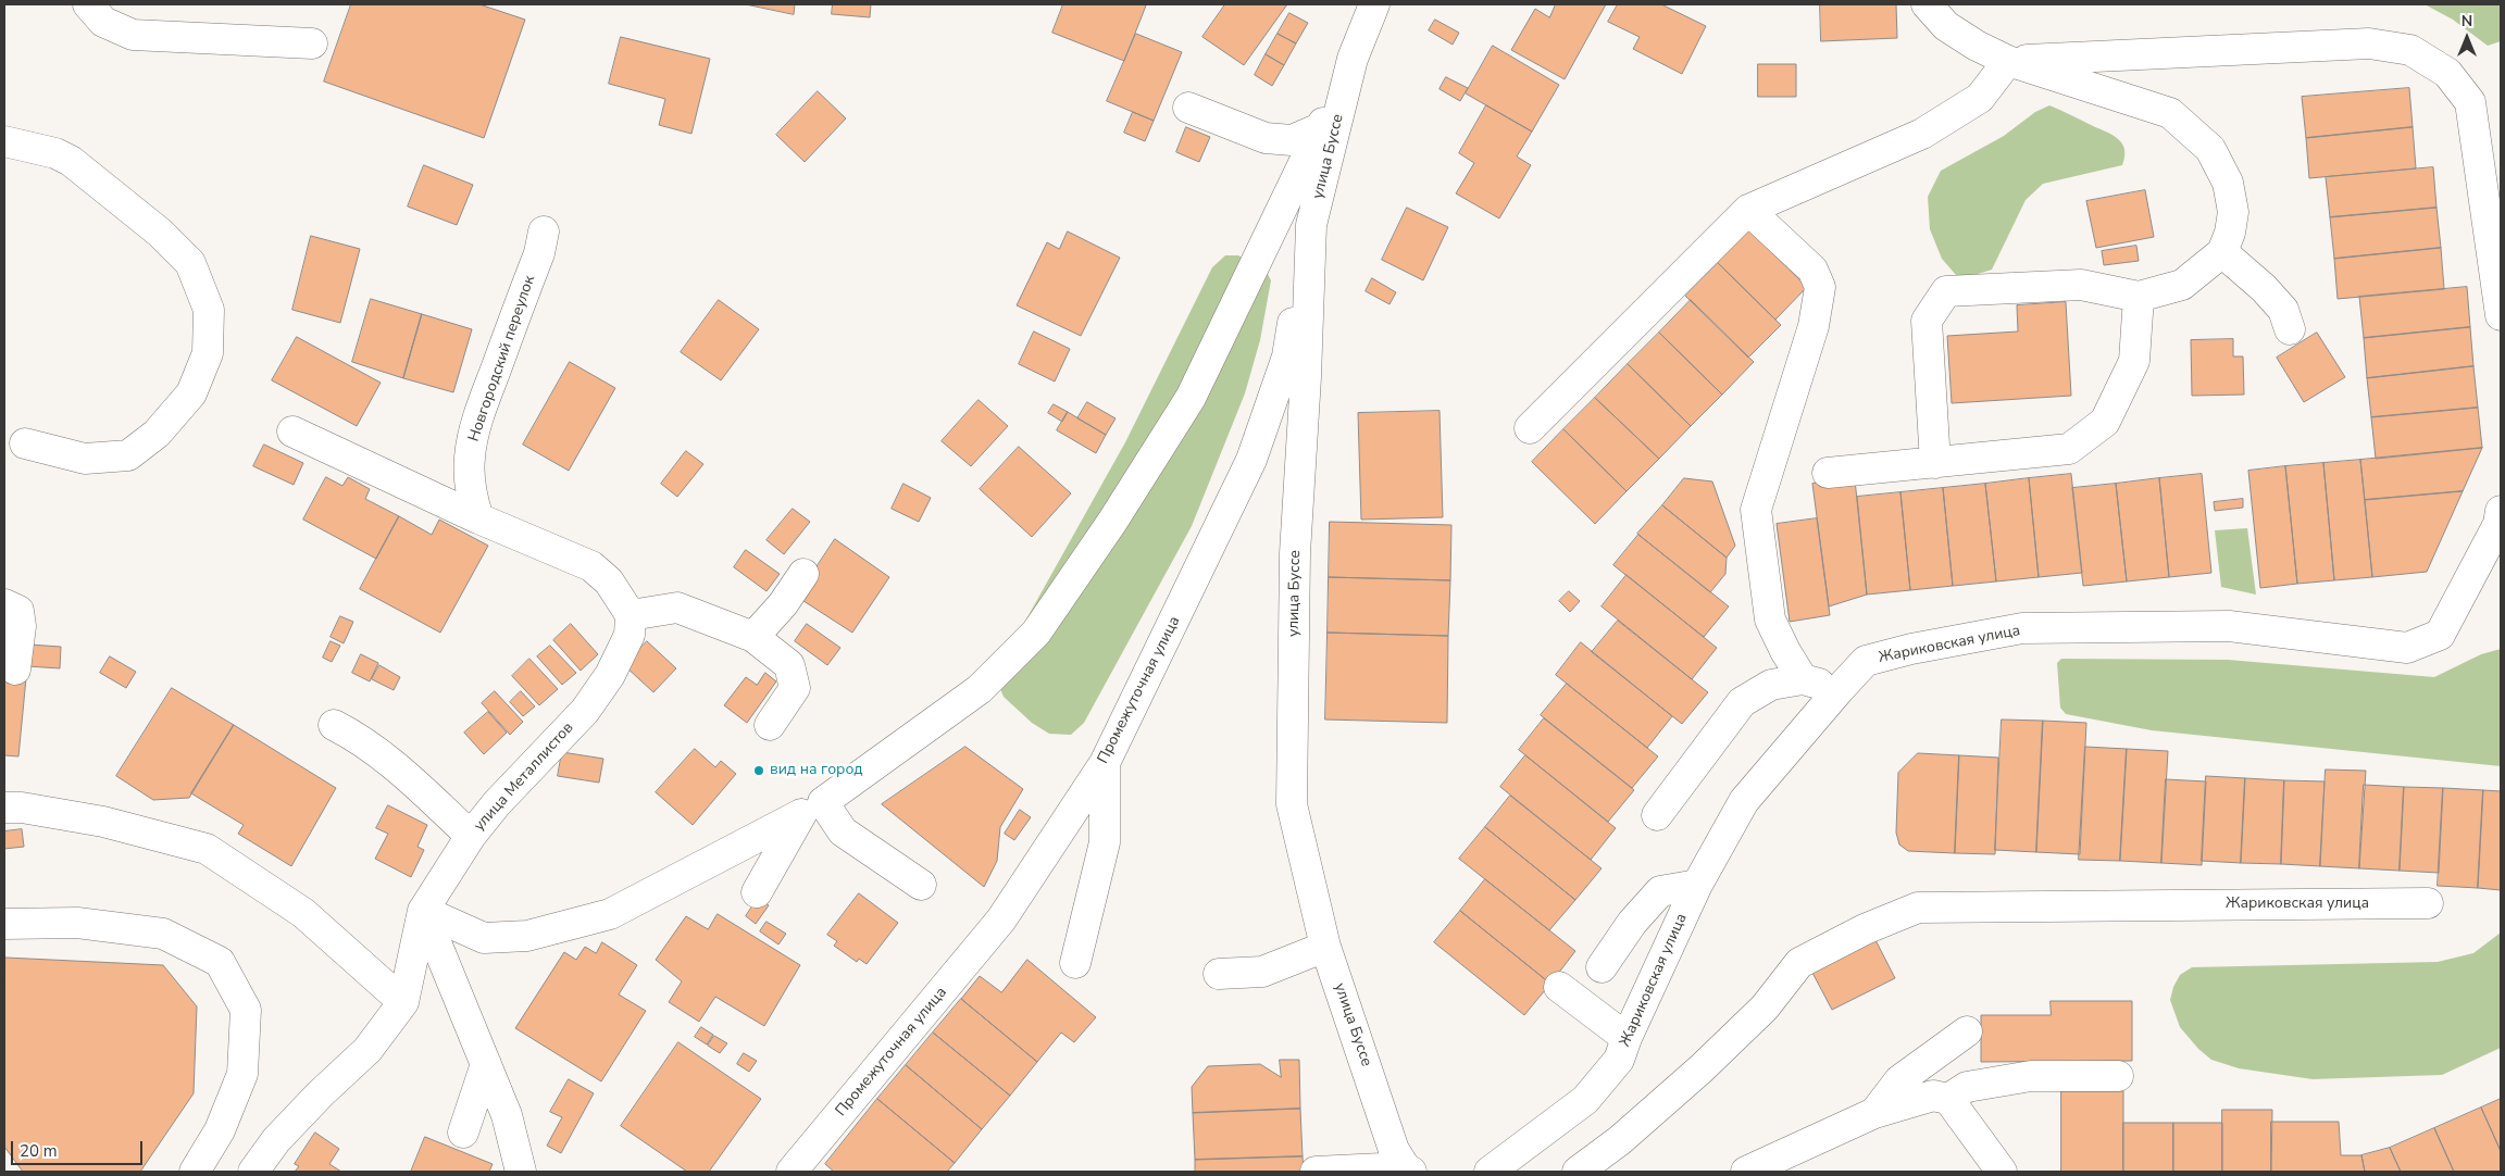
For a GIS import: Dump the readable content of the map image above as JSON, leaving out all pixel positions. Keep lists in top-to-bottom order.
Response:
{
  "streets": {
    "street": [
      "улица Буссе",
      "Новгородский переулок",
      "Жариковская улица",
      "Промежуточная улица",
      "улица Металлистов"
    ]
  },
  "crossings": [
    ["улица Буссе", "Промежуточная улица"]
  ],
  "places": ["вид на город"],
  "scale_bar": "20 m",
  "north": "top"
}
